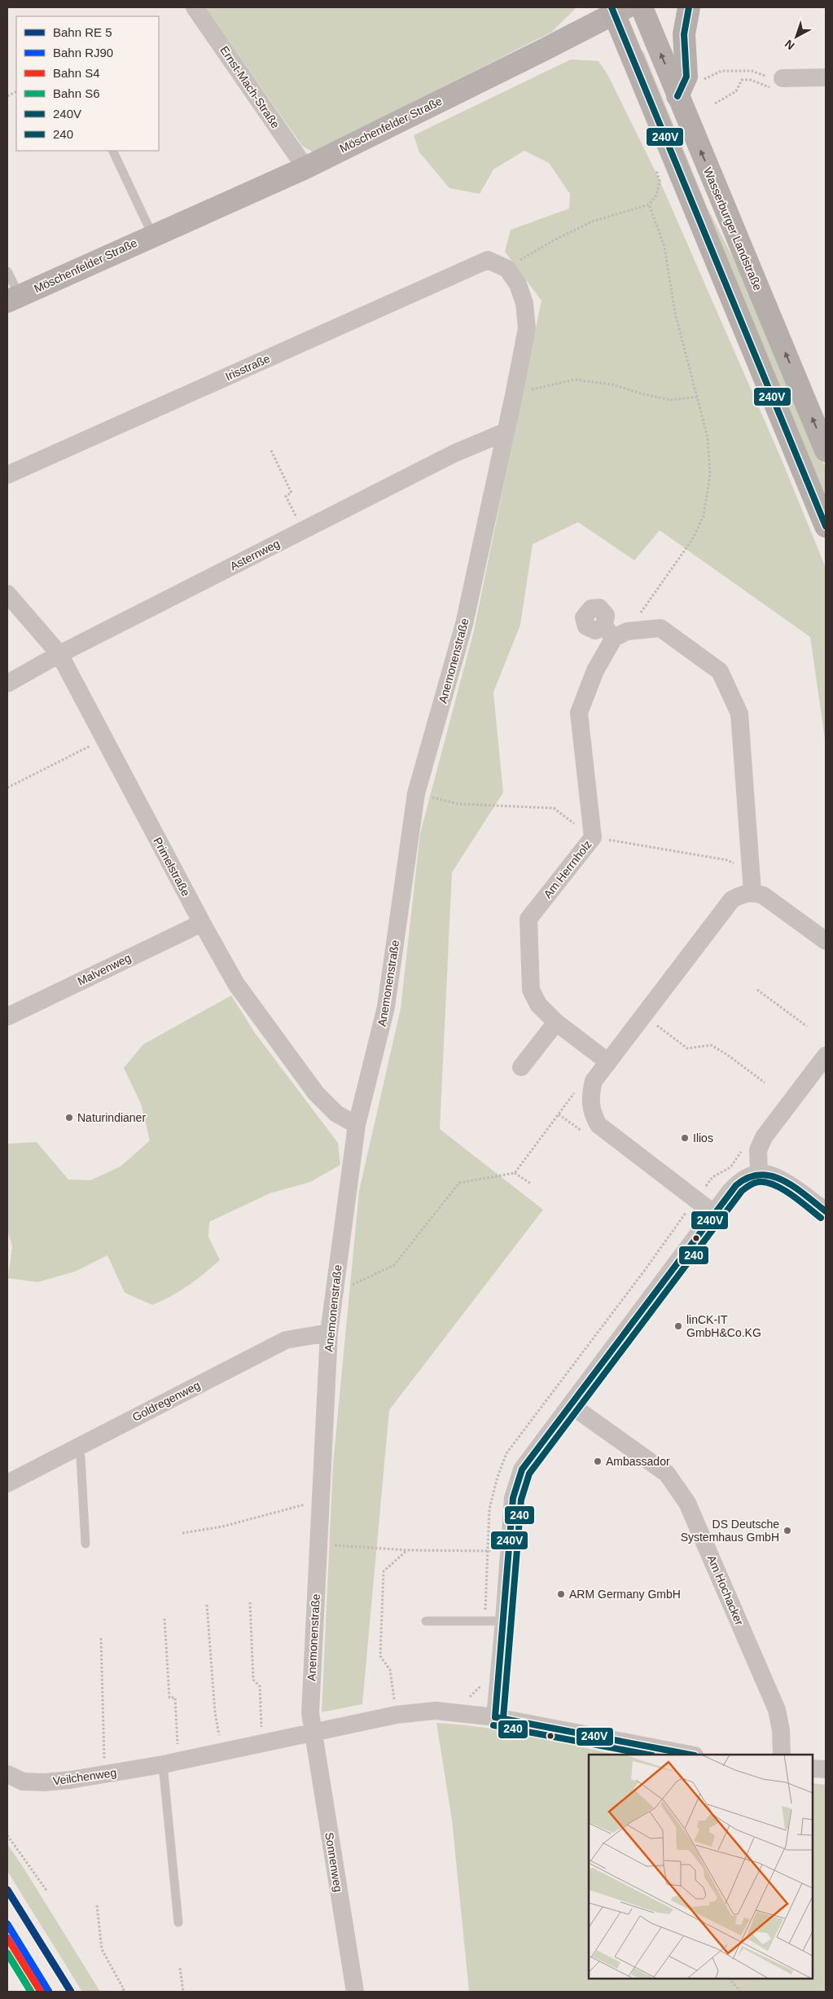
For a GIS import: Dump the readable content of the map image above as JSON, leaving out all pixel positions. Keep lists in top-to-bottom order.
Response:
{
  "streets": {
    "main road": ["Wasserburger Landstraße"],
    "street": [
      "Ernst-Mach-Straße",
      "Möschenfelder Straße",
      "Irisstraße",
      "Asternweg",
      "Anemonenstraße",
      "Primelstraße",
      "Am Herrnholz",
      "Malvenweg",
      "Goldregenweg",
      "Am Hochacker",
      "Veilchenweg",
      "Sonnenweg"
    ]
  },
  "crossings": [
    ["Ernst-Mach-Straße", "Möschenfelder Straße"],
    ["Irisstraße", "Anemonenstraße"],
    ["Asternweg", "Anemonenstraße"],
    ["Asternweg", "Primelstraße"],
    ["Anemonenstraße", "Primelstraße"],
    ["Anemonenstraße", "Goldregenweg"],
    ["Anemonenstraße", "Veilchenweg"],
    ["Anemonenstraße", "Sonnenweg"],
    ["Primelstraße", "Malvenweg"],
    ["Veilchenweg", "Sonnenweg"]
  ],
  "places": [
    "Naturindianer",
    "Ilios",
    "linCK-IT GmbH&Co.KG",
    "Ambassador",
    "DS Deutsche Systemhaus GmbH",
    "ARM Germany GmbH"
  ],
  "lines": [
    "transit line 240V",
    "transit line 240",
    "rail line RJ90",
    "rail line S4",
    "rail line S6"
  ],
  "legend": [
    "Bahn RE 5",
    "Bahn RJ90",
    "Bahn S4",
    "Bahn S6",
    "240V",
    "240"
  ],
  "north": "bottom left"
}
